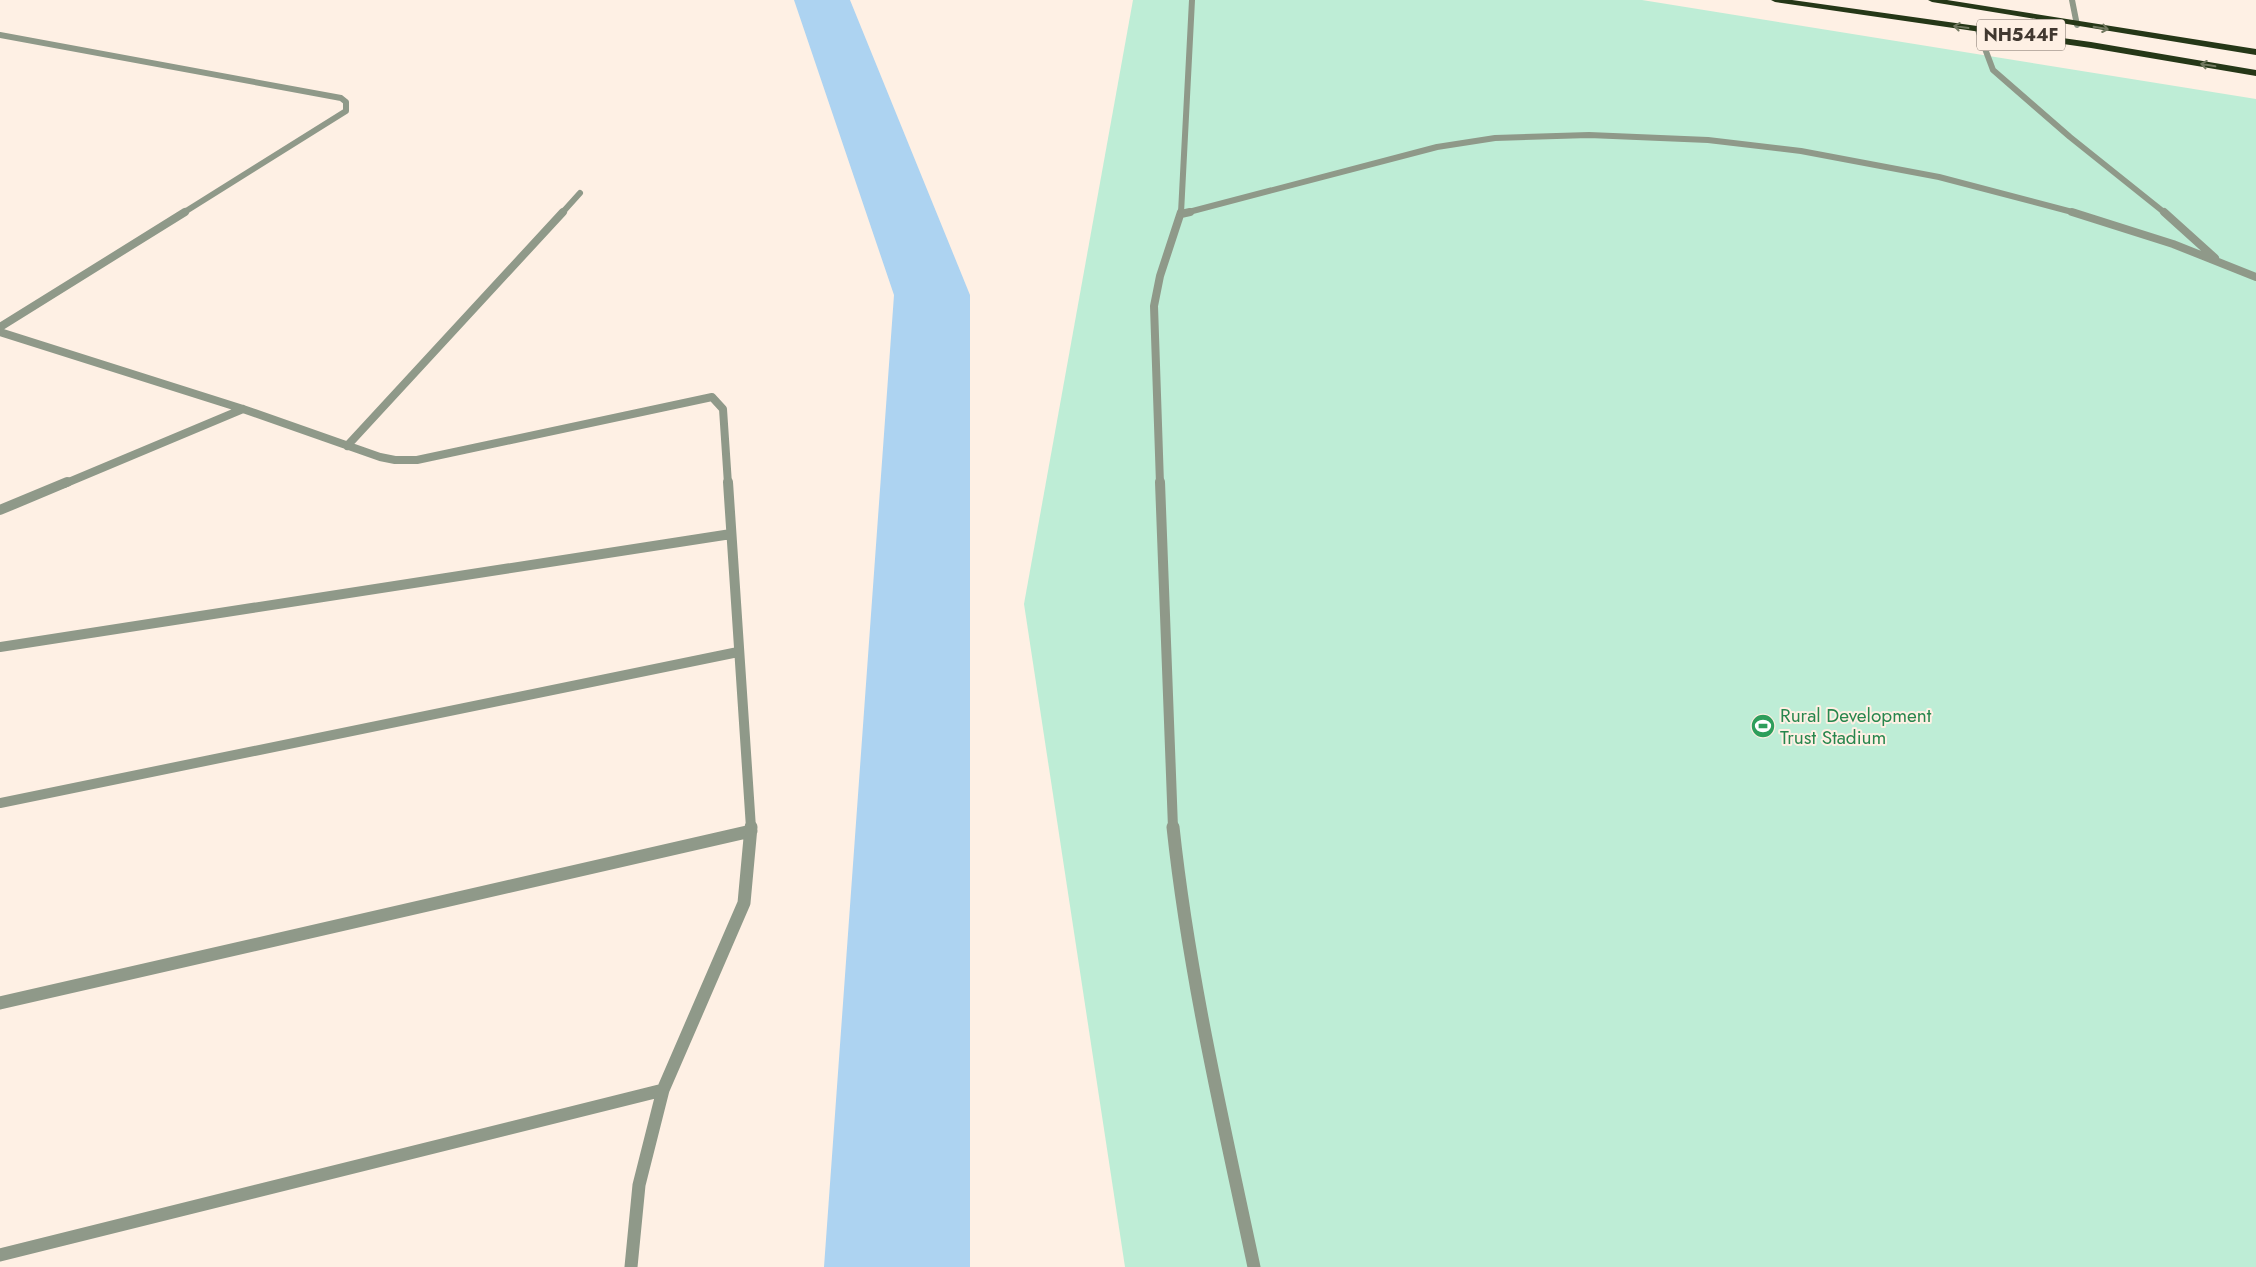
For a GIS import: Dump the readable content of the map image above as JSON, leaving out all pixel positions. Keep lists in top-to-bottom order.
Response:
{
  "streets": {
    "highway": ["NH544F"]
  },
  "places": {
    "sports": ["Rural Development Trust Stadium"]
  }
}
